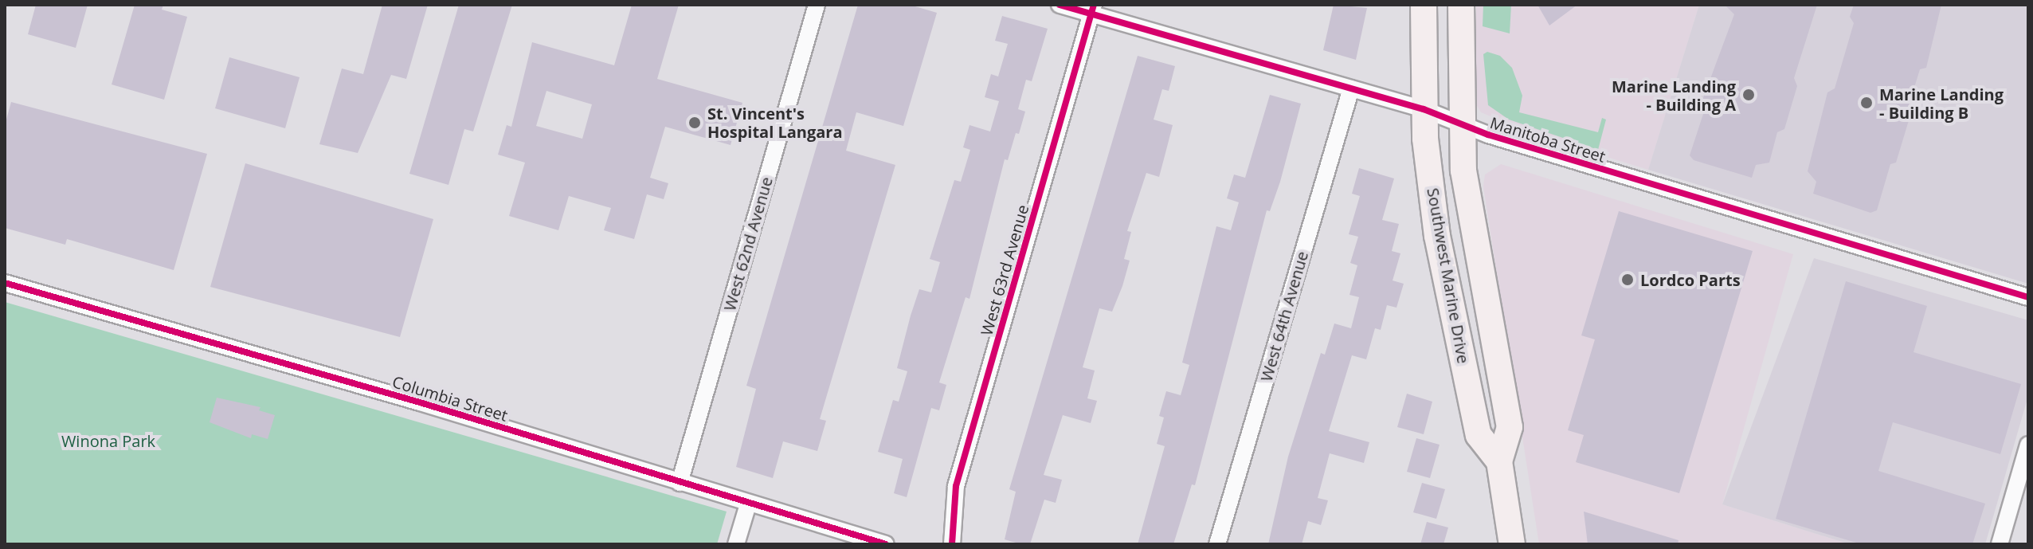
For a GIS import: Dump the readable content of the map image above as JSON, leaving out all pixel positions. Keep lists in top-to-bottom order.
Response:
{
  "streets": {
    "main road": ["Southwest Marine Drive"],
    "street": [
      "Manitoba Street",
      "West 62nd Avenue",
      "West 63rd Avenue",
      "West 64th Avenue",
      "Columbia Street"
    ]
  },
  "crossings": [
    ["Manitoba Street", "West 63rd Avenue"],
    ["Manitoba Street", "Southwest Marine Drive"],
    ["Manitoba Street", "West 64th Avenue"],
    ["West 62nd Avenue", "Columbia Street"]
  ],
  "parks": ["Winona Park"],
  "places": [
    "Marine Landing - Building A",
    "Marine Landing - Building B",
    "St. Vincent's Hospital Langara",
    "Lordco Parts"
  ]
}
